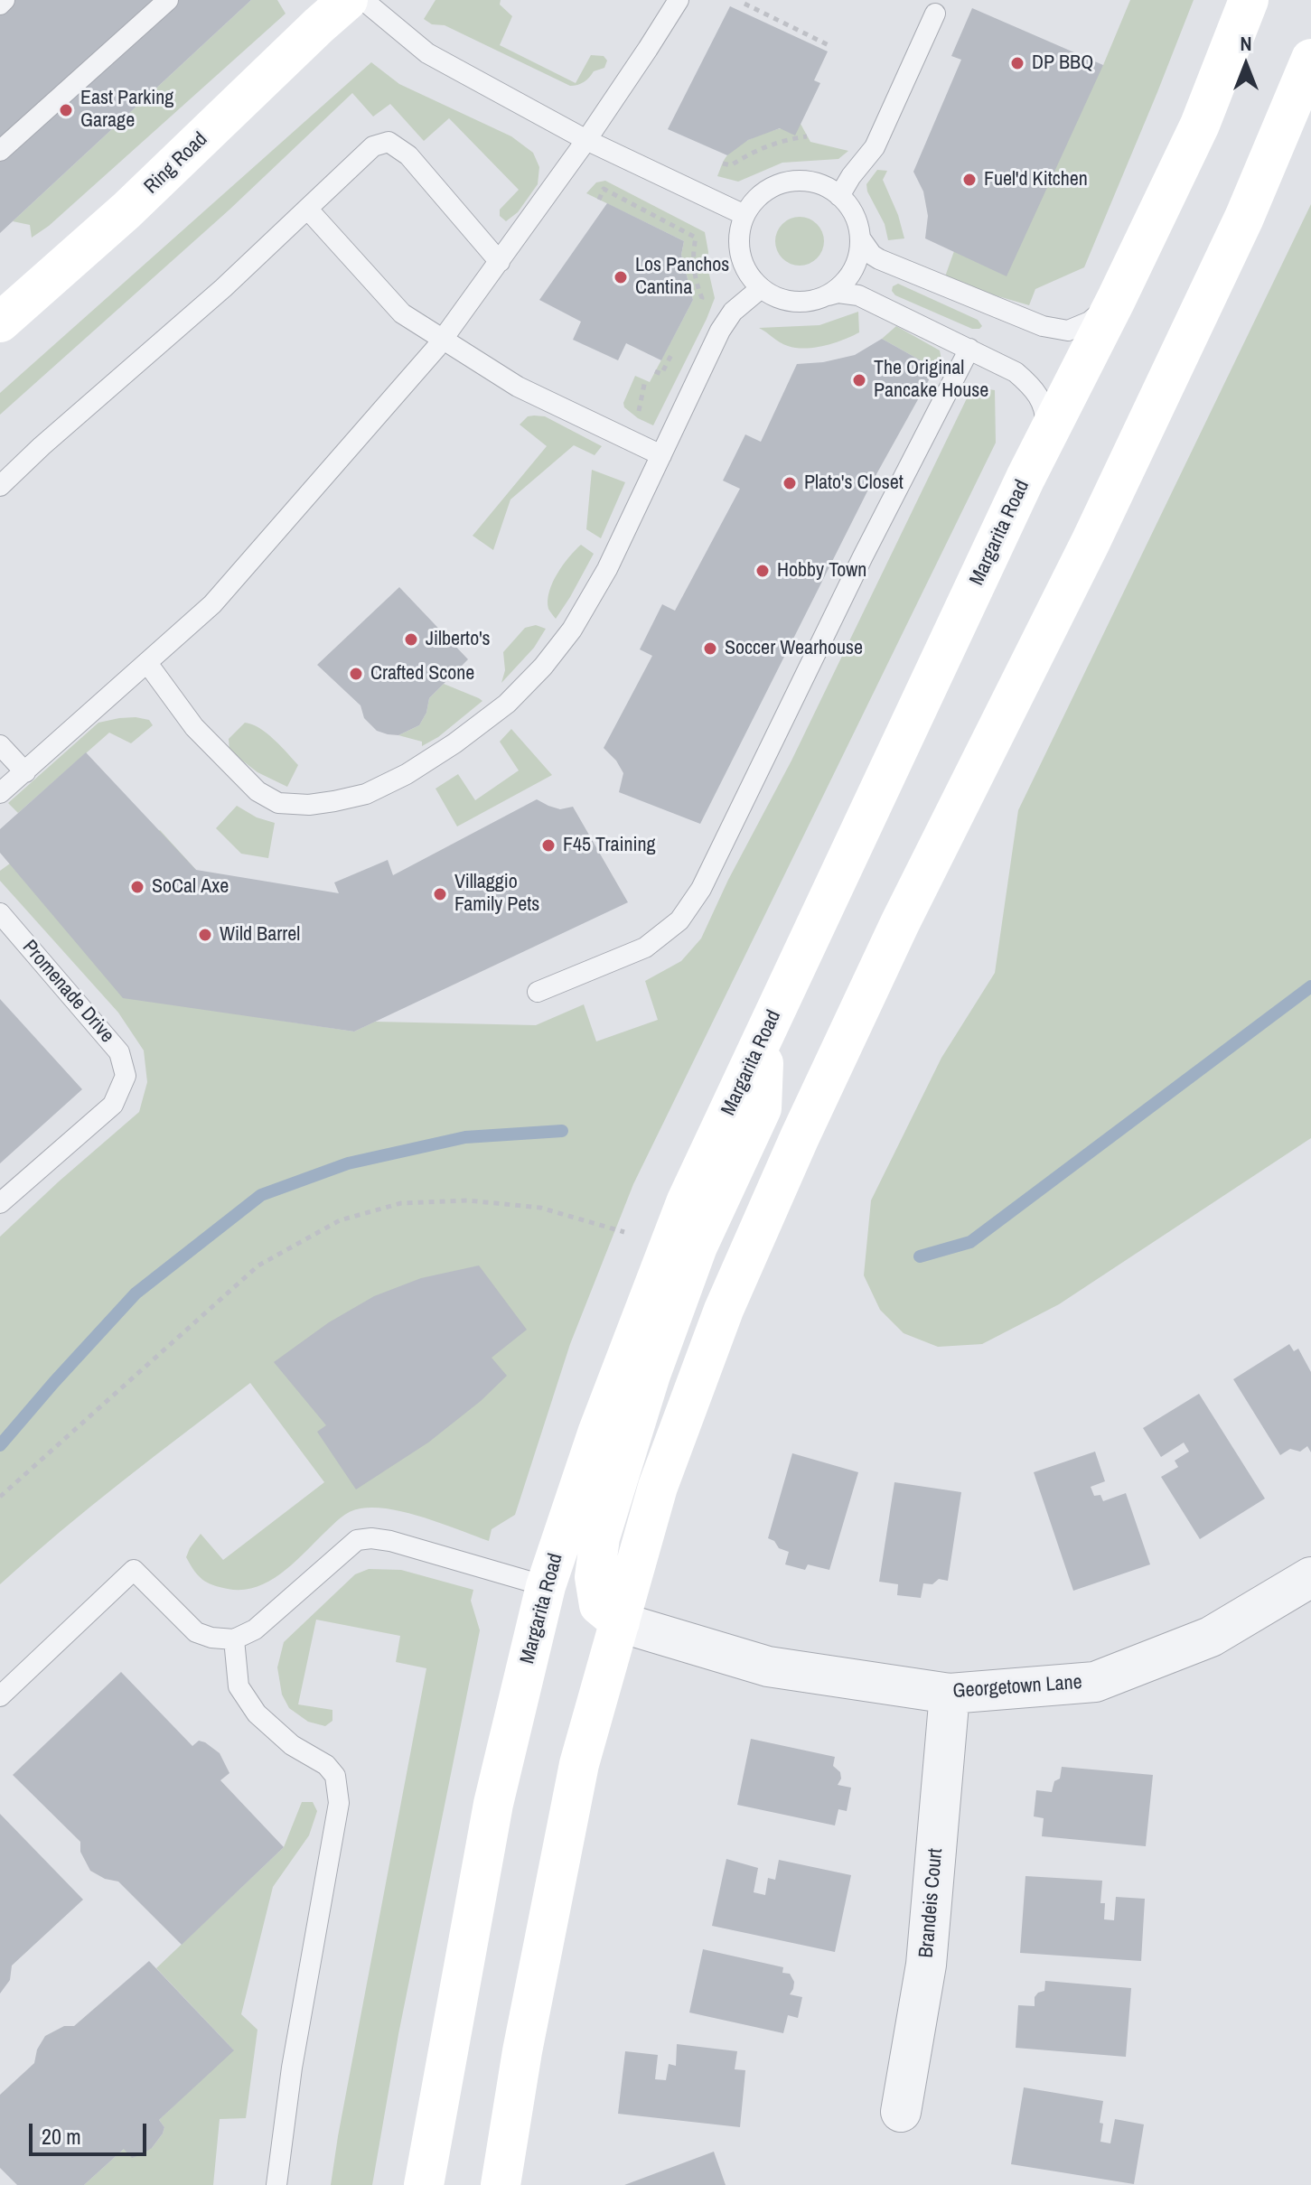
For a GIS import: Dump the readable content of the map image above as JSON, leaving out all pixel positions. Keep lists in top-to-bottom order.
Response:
{
  "streets": {
    "main road": ["Ring Road", "Margarita Road"],
    "street": ["Georgetown Lane", "Brandeis Court"],
    "lane": ["Promenade Drive"]
  },
  "crossings": [
    ["Georgetown Lane", "Brandeis Court"]
  ],
  "places": [
    "DP BBQ",
    "East Parking Garage",
    "Fuel'd Kitchen",
    "Los Panchos Cantina",
    "The Original Pancake House",
    "Plato's Closet",
    "Hobby Town",
    "Jilberto's",
    "Soccer Wearhouse",
    "Crafted Scone",
    "F45 Training",
    "SoCal Axe",
    "Villaggio Family Pets",
    "Wild Barrel"
  ],
  "scale_bar": "20 m",
  "north": "top"
}
